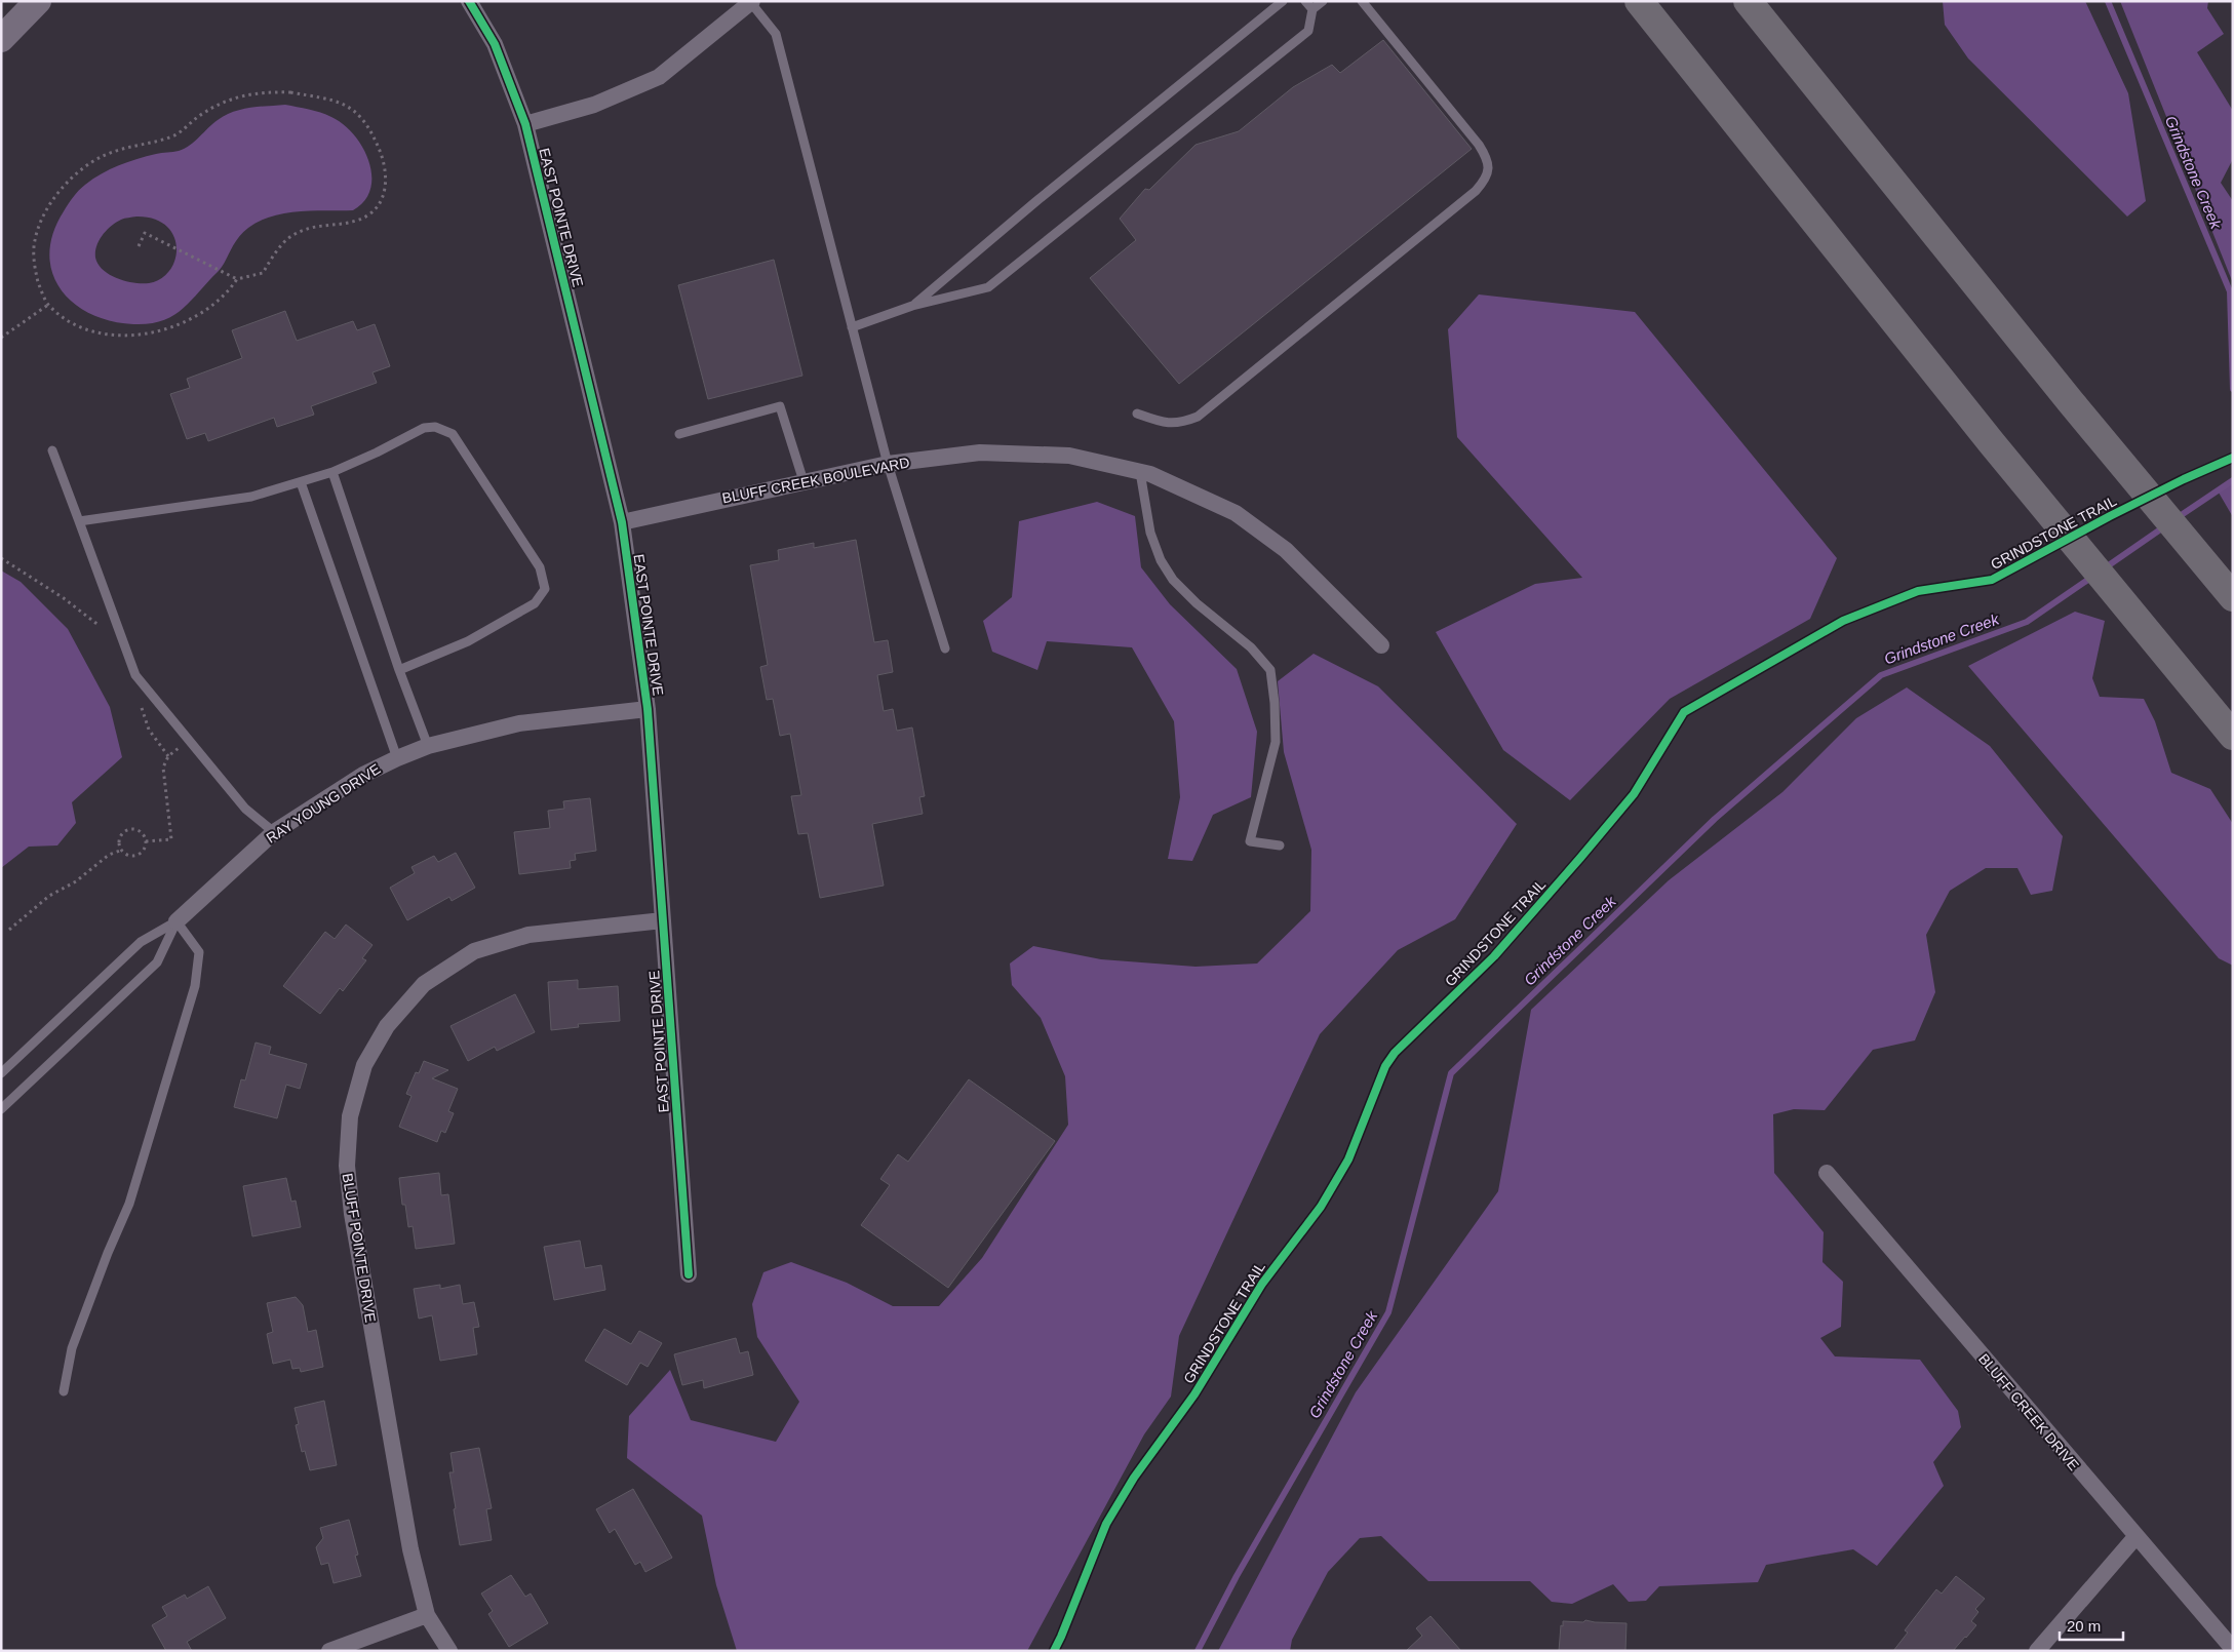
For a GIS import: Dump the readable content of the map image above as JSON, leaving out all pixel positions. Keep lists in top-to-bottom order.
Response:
{
  "streets": {
    "street": [
      "EAST POINTE DRIVE",
      "BLUFF CREEK BOULEVARD",
      "RAY YOUNG DRIVE",
      "BLUFF POINTE DRIVE",
      "BLUFF CREEK DRIVE"
    ],
    "cycle path": ["GRINDSTONE TRAIL"]
  },
  "crossings": [
    ["EAST POINTE DRIVE", "BLUFF CREEK BOULEVARD"],
    ["EAST POINTE DRIVE", "RAY YOUNG DRIVE"],
    ["EAST POINTE DRIVE", "BLUFF POINTE DRIVE"]
  ],
  "water": ["Grindstone Creek"],
  "scale_bar": "20 m"
}
